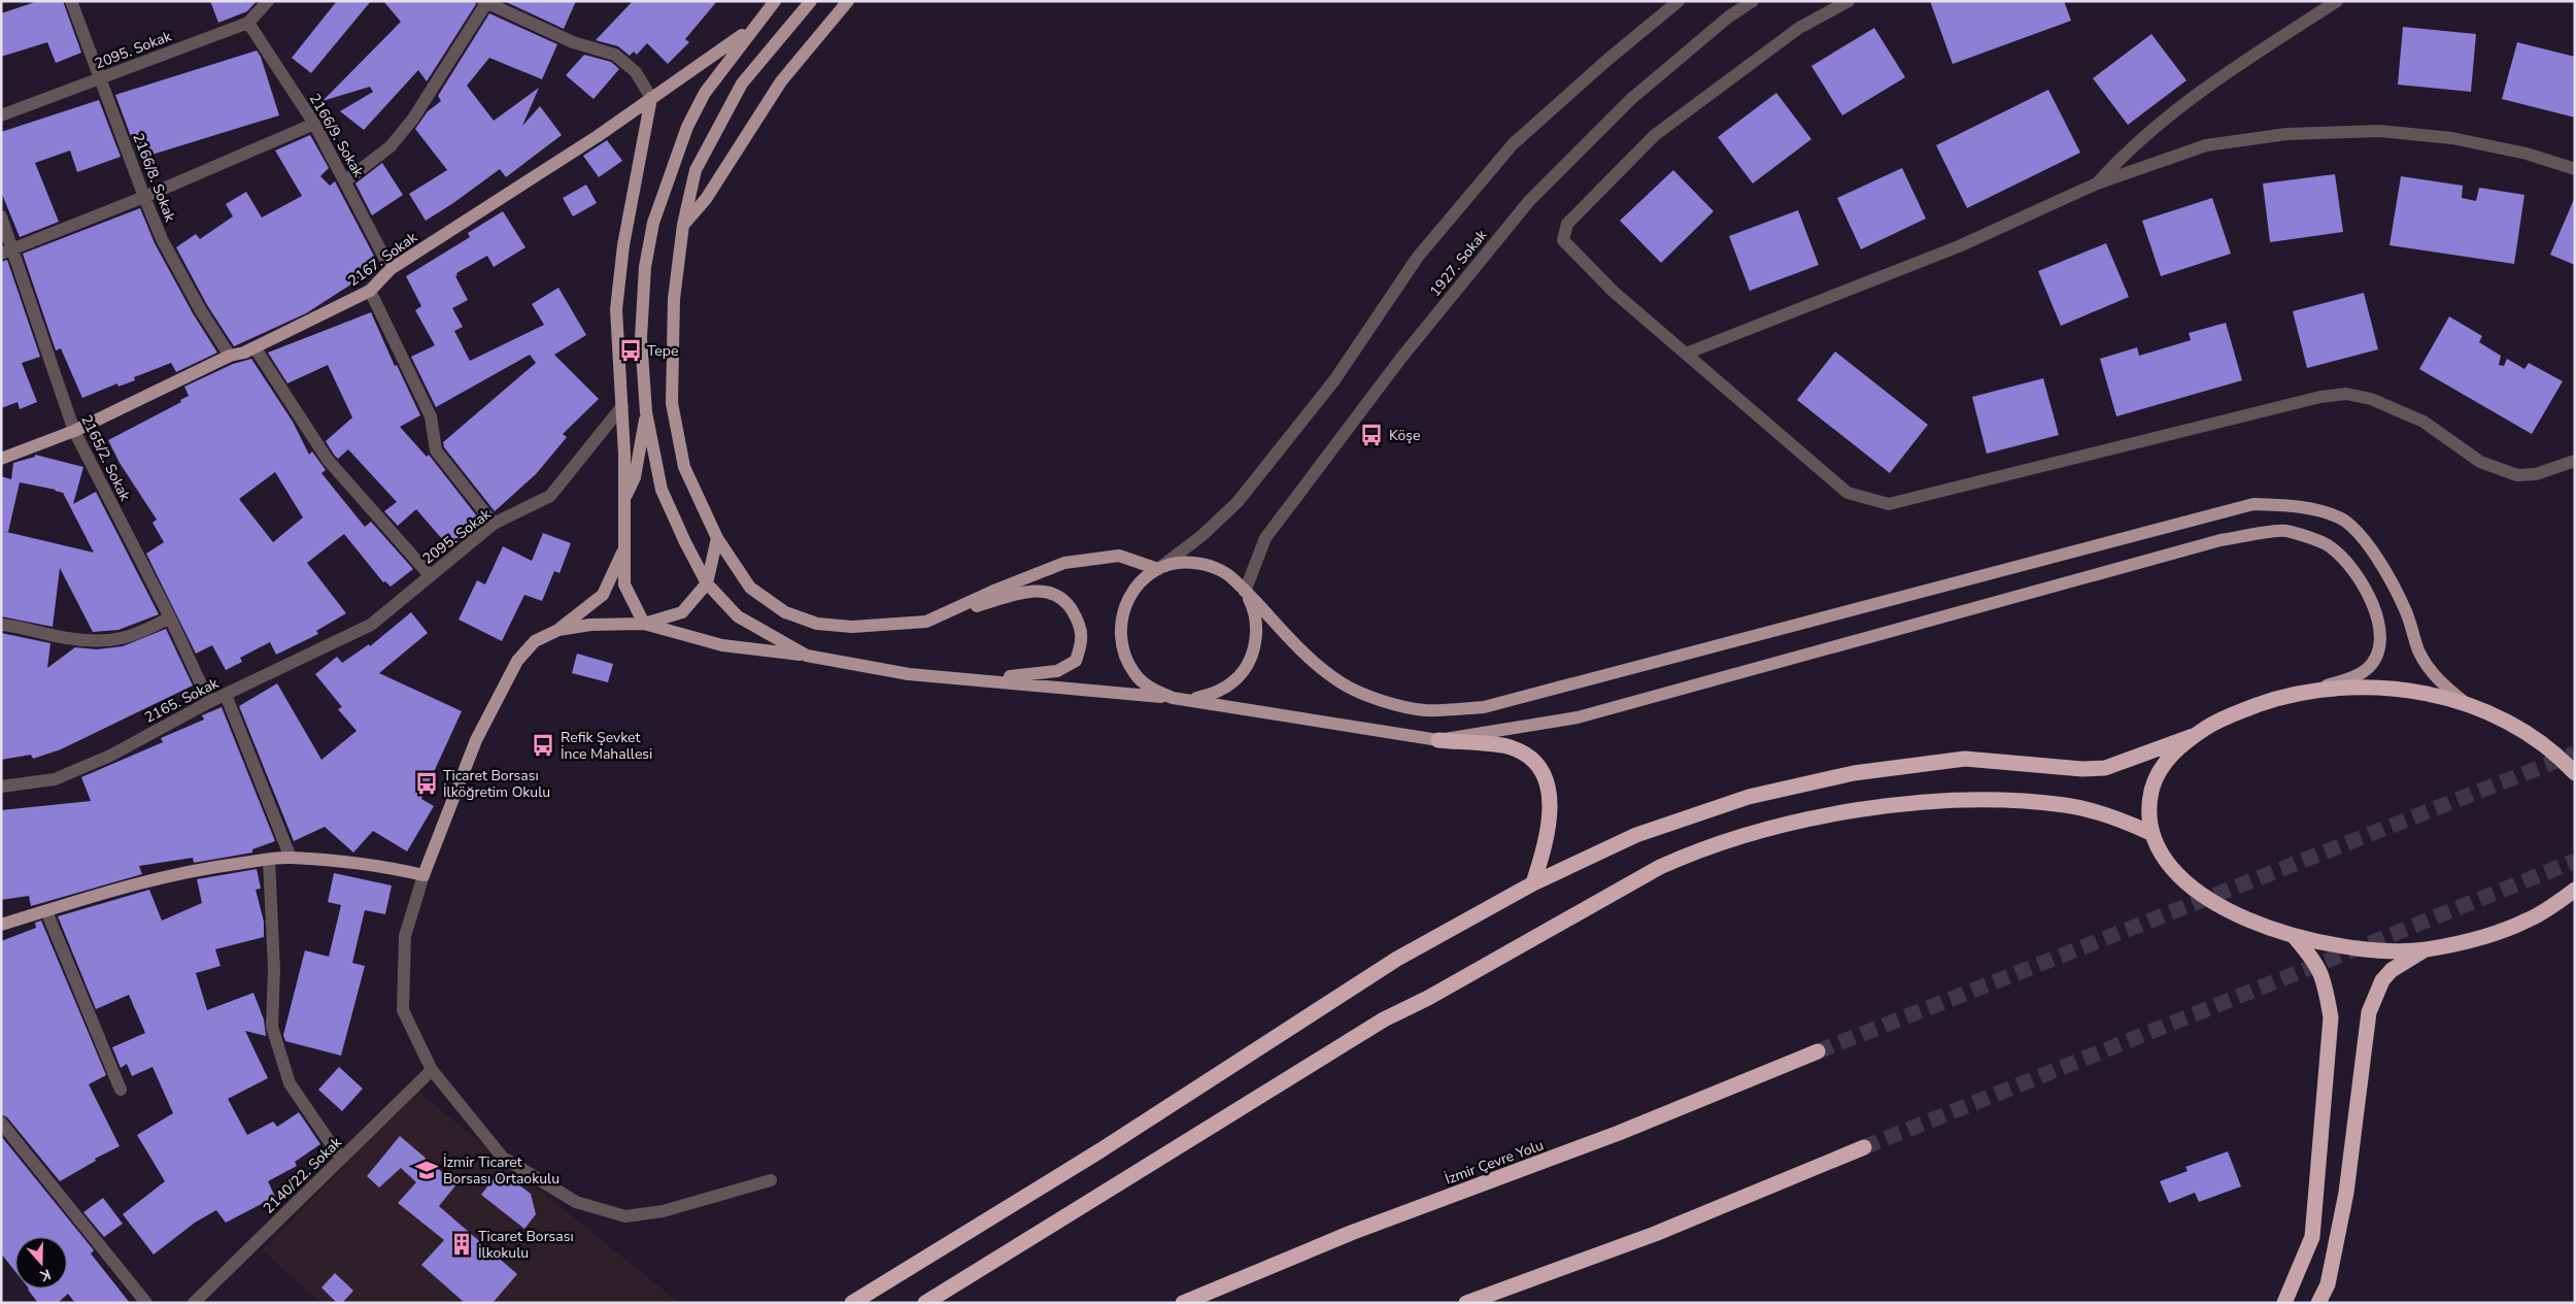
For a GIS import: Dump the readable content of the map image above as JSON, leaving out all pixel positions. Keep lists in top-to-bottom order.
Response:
{
  "streets": {
    "highway": ["İzmir Çevre Yolu"],
    "main road": ["2167. Sokak"],
    "street": [
      "2095. Sokak",
      "2166/9. Sokak",
      "2166/8. Sokak",
      "1927. Sokak",
      "2165/2. Sokak",
      "2165. Sokak",
      "2140/22. Sokak"
    ]
  },
  "crossings": [
    ["2095. Sokak", "2166/9. Sokak"],
    ["2095. Sokak", "2166/8. Sokak"],
    ["2095. Sokak", "2165. Sokak"],
    ["2166/9. Sokak", "2167. Sokak"],
    ["2166/8. Sokak", "2167. Sokak"],
    ["2167. Sokak", "2165/2. Sokak"],
    ["2165/2. Sokak", "2165. Sokak"]
  ],
  "places": {
    "bus stop": [
      "Tepe",
      "Köşe",
      "Refik Şevket İnce Mahallesi",
      "Ticaret Borsası İlköğretim Okulu"
    ],
    "school or university": ["İzmir Ticaret Borsası Ortaokulu"],
    "building": ["Ticaret Borsası İlkokulu"]
  },
  "north": "bottom"
}
